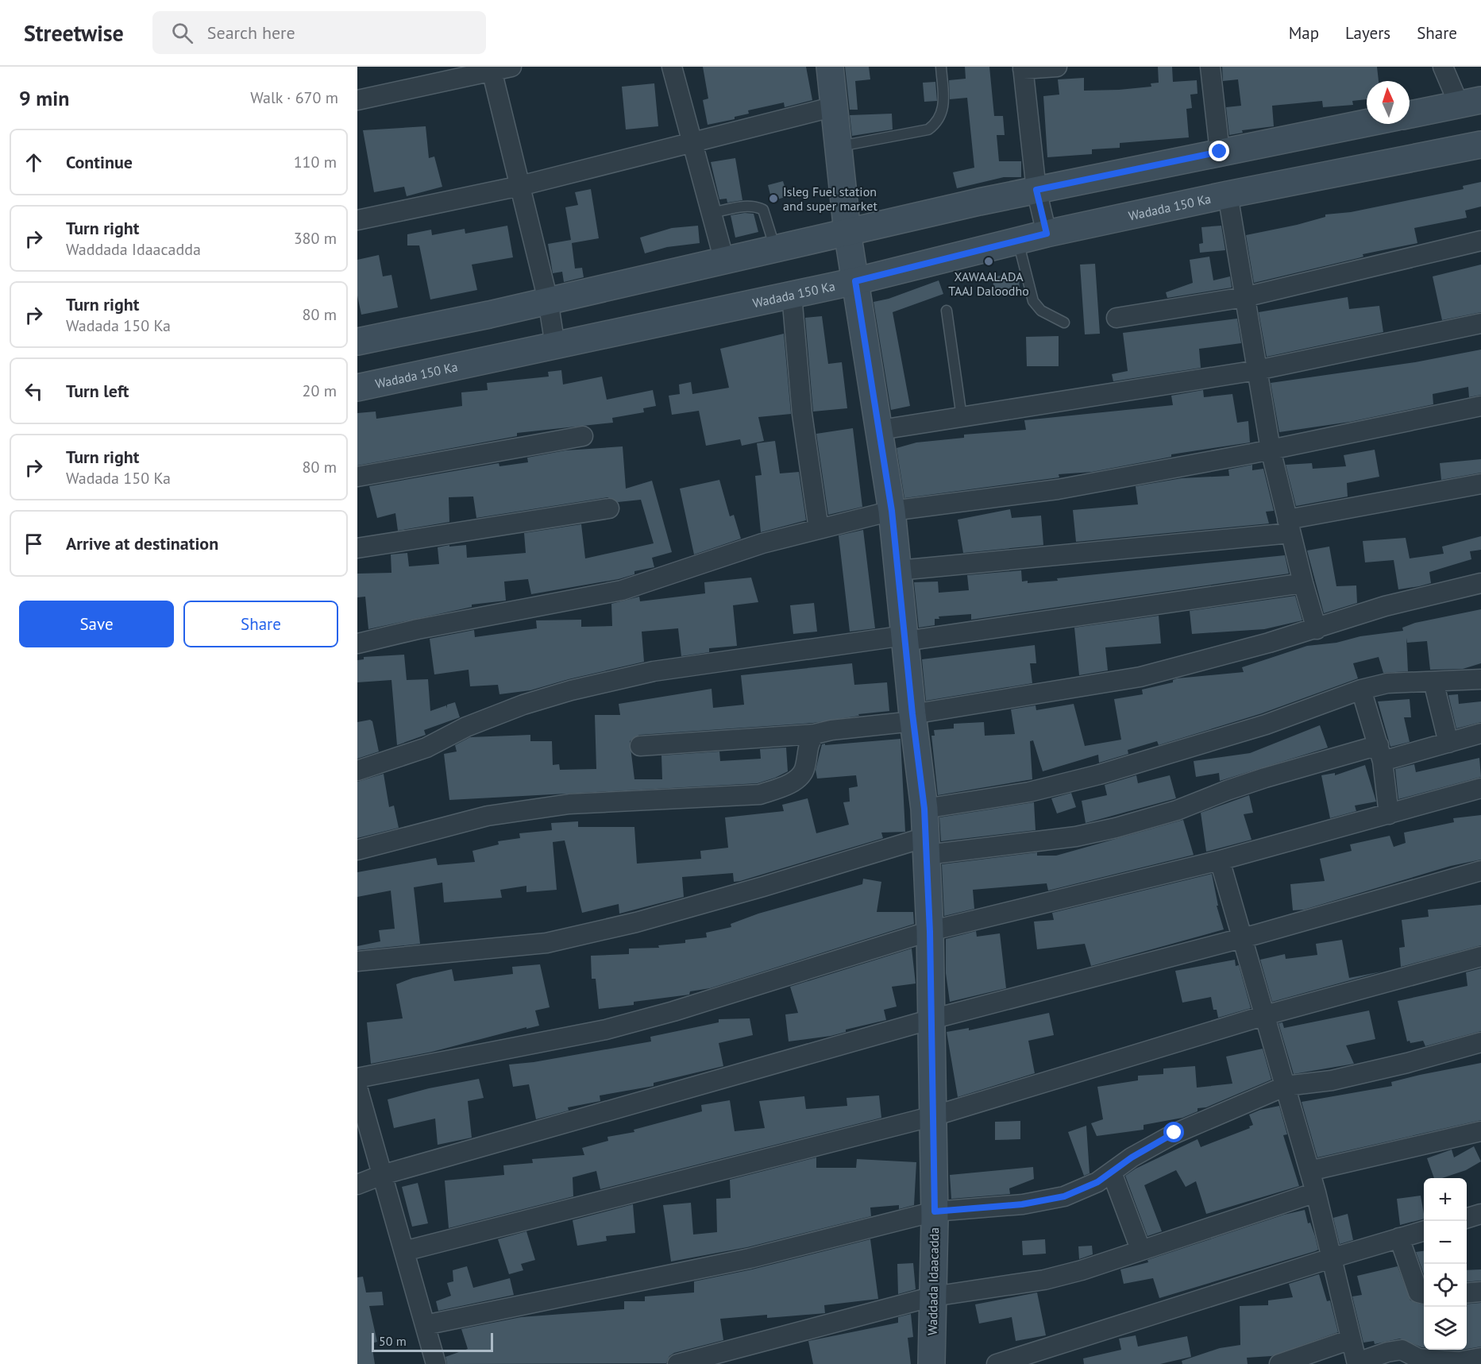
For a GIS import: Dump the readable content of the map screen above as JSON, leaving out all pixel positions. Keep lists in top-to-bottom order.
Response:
{
  "streets": {
    "street": ["Wadada 150 Ka", "Waddada Idaacadda"]
  },
  "crossings": [
    ["Wadada 150 Ka", "Waddada Idaacadda"]
  ],
  "places": ["Isleg Fuel station and super market", "XAWAALADA TAAJ Daloodho"],
  "scale_bar": "50 m",
  "north": "top",
  "page": {
    "header": "Streetwise",
    "search": "Search here",
    "nav": ["Map", "Layers", "Share"],
    "heading": ["9 min", "Walk · 670 m"],
    "list": [
      ["Continue", "110 m"],
      ["Turn right", "Waddada Idaacadda", "380 m"],
      ["Turn right", "Wadada 150 Ka", "80 m"],
      ["Turn left", "20 m"],
      ["Turn right", "Wadada 150 Ka", "80 m"],
      "Arrive at destination"
    ],
    "buttons": ["Save", "Share"],
    "map_buttons": ["+", "−"],
    "scale": "50 m"
  }
}
